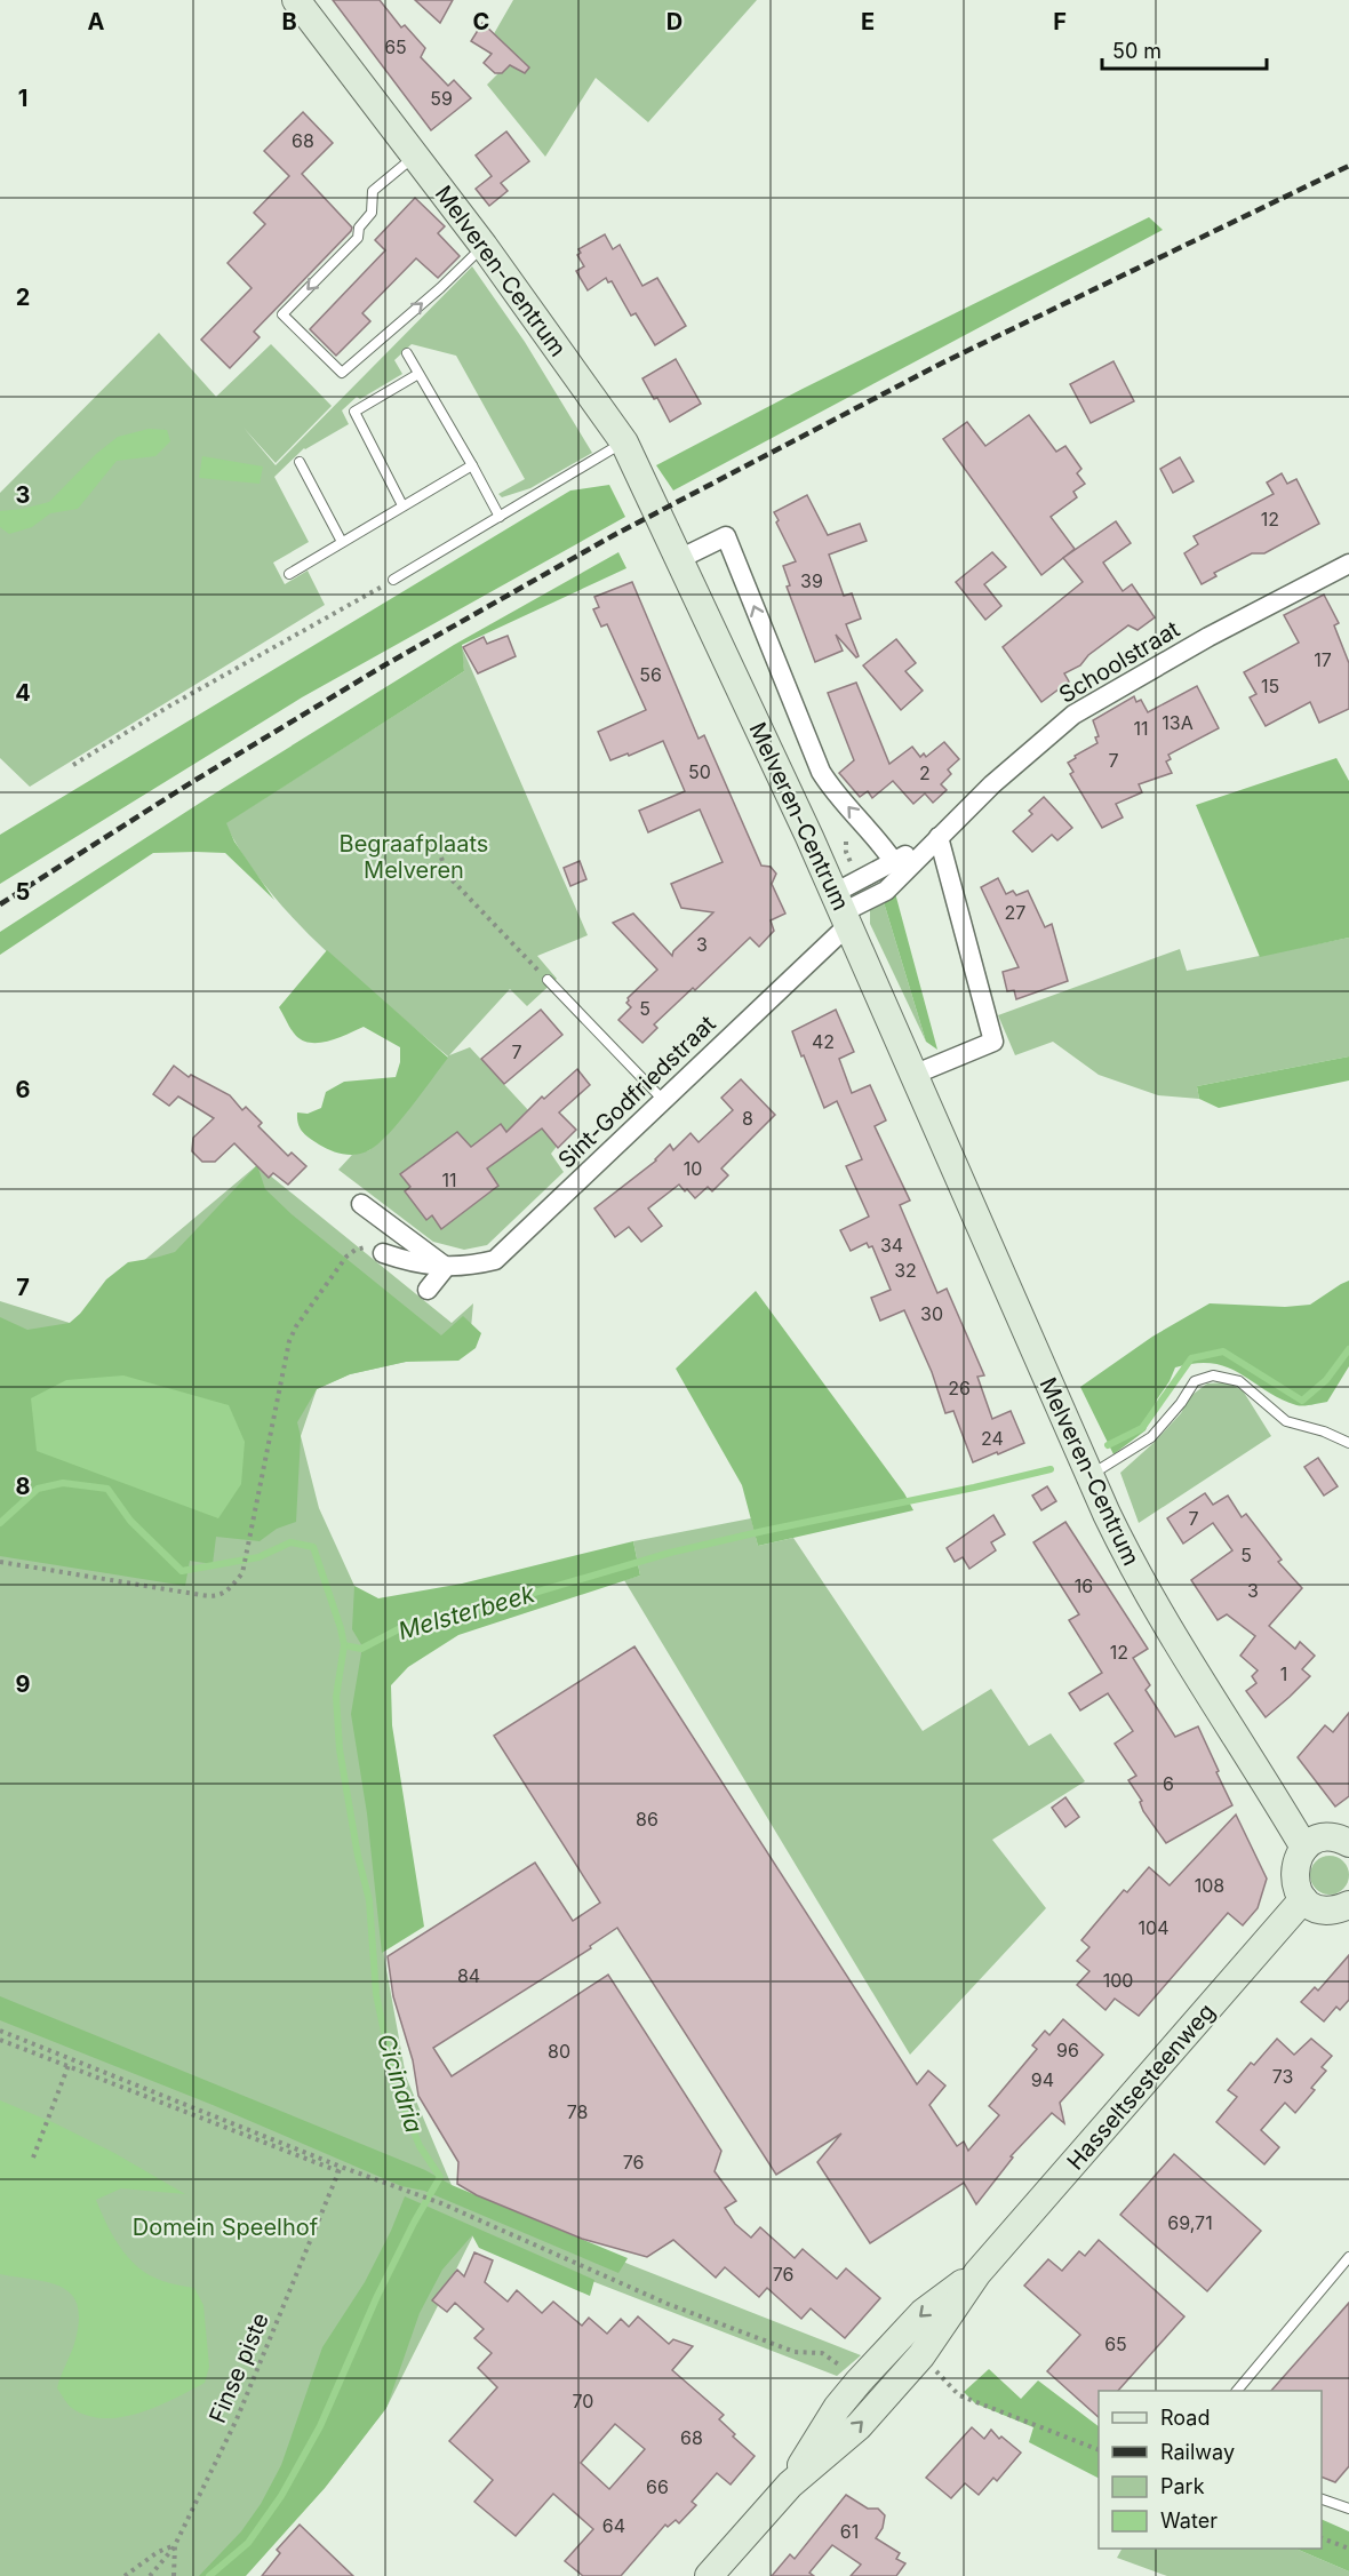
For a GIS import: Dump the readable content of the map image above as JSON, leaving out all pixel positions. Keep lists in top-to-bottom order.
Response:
{
  "streets": {
    "main road": ["Melveren-Centrum", "Hasseltsesteenweg"],
    "street": ["Schoolstraat", "Sint-Godfriedstraat"],
    "path": ["Finse piste"]
  },
  "crossings": [
    ["Melveren-Centrum", "Schoolstraat"],
    ["Melveren-Centrum", "Sint-Godfriedstraat"],
    ["Schoolstraat", "Sint-Godfriedstraat"]
  ],
  "water": ["Melsterbeek", "Cicindria"],
  "parks": ["Begraafplaats Melveren", "Domein Speelhof"],
  "house_numbers": [
    "65",
    "59",
    "68",
    "12",
    "39",
    "17",
    "56",
    "15",
    "13A",
    "11",
    "7",
    "50",
    "2",
    "27",
    "3",
    "5",
    "42",
    "7",
    "8",
    "10",
    "11",
    "34",
    "32",
    "30",
    "26",
    "24",
    "7",
    "5",
    "16",
    "3",
    "12",
    "1",
    "6",
    "86",
    "108",
    "104",
    "84",
    "100",
    "96",
    "80",
    "73",
    "94",
    "78",
    "76",
    "69,71",
    "76",
    "65",
    "70",
    "68",
    "66",
    "64",
    "61"
  ],
  "legend": [
    "Road",
    "Railway",
    "Park",
    "Water"
  ],
  "scale_bar": "50 m",
  "grid": {
    "columns": [
      "A",
      "B",
      "C",
      "D",
      "E",
      "F"
    ],
    "rows": [
      "1",
      "2",
      "3",
      "4",
      "5",
      "6",
      "7",
      "8",
      "9"
    ]
  }
}
